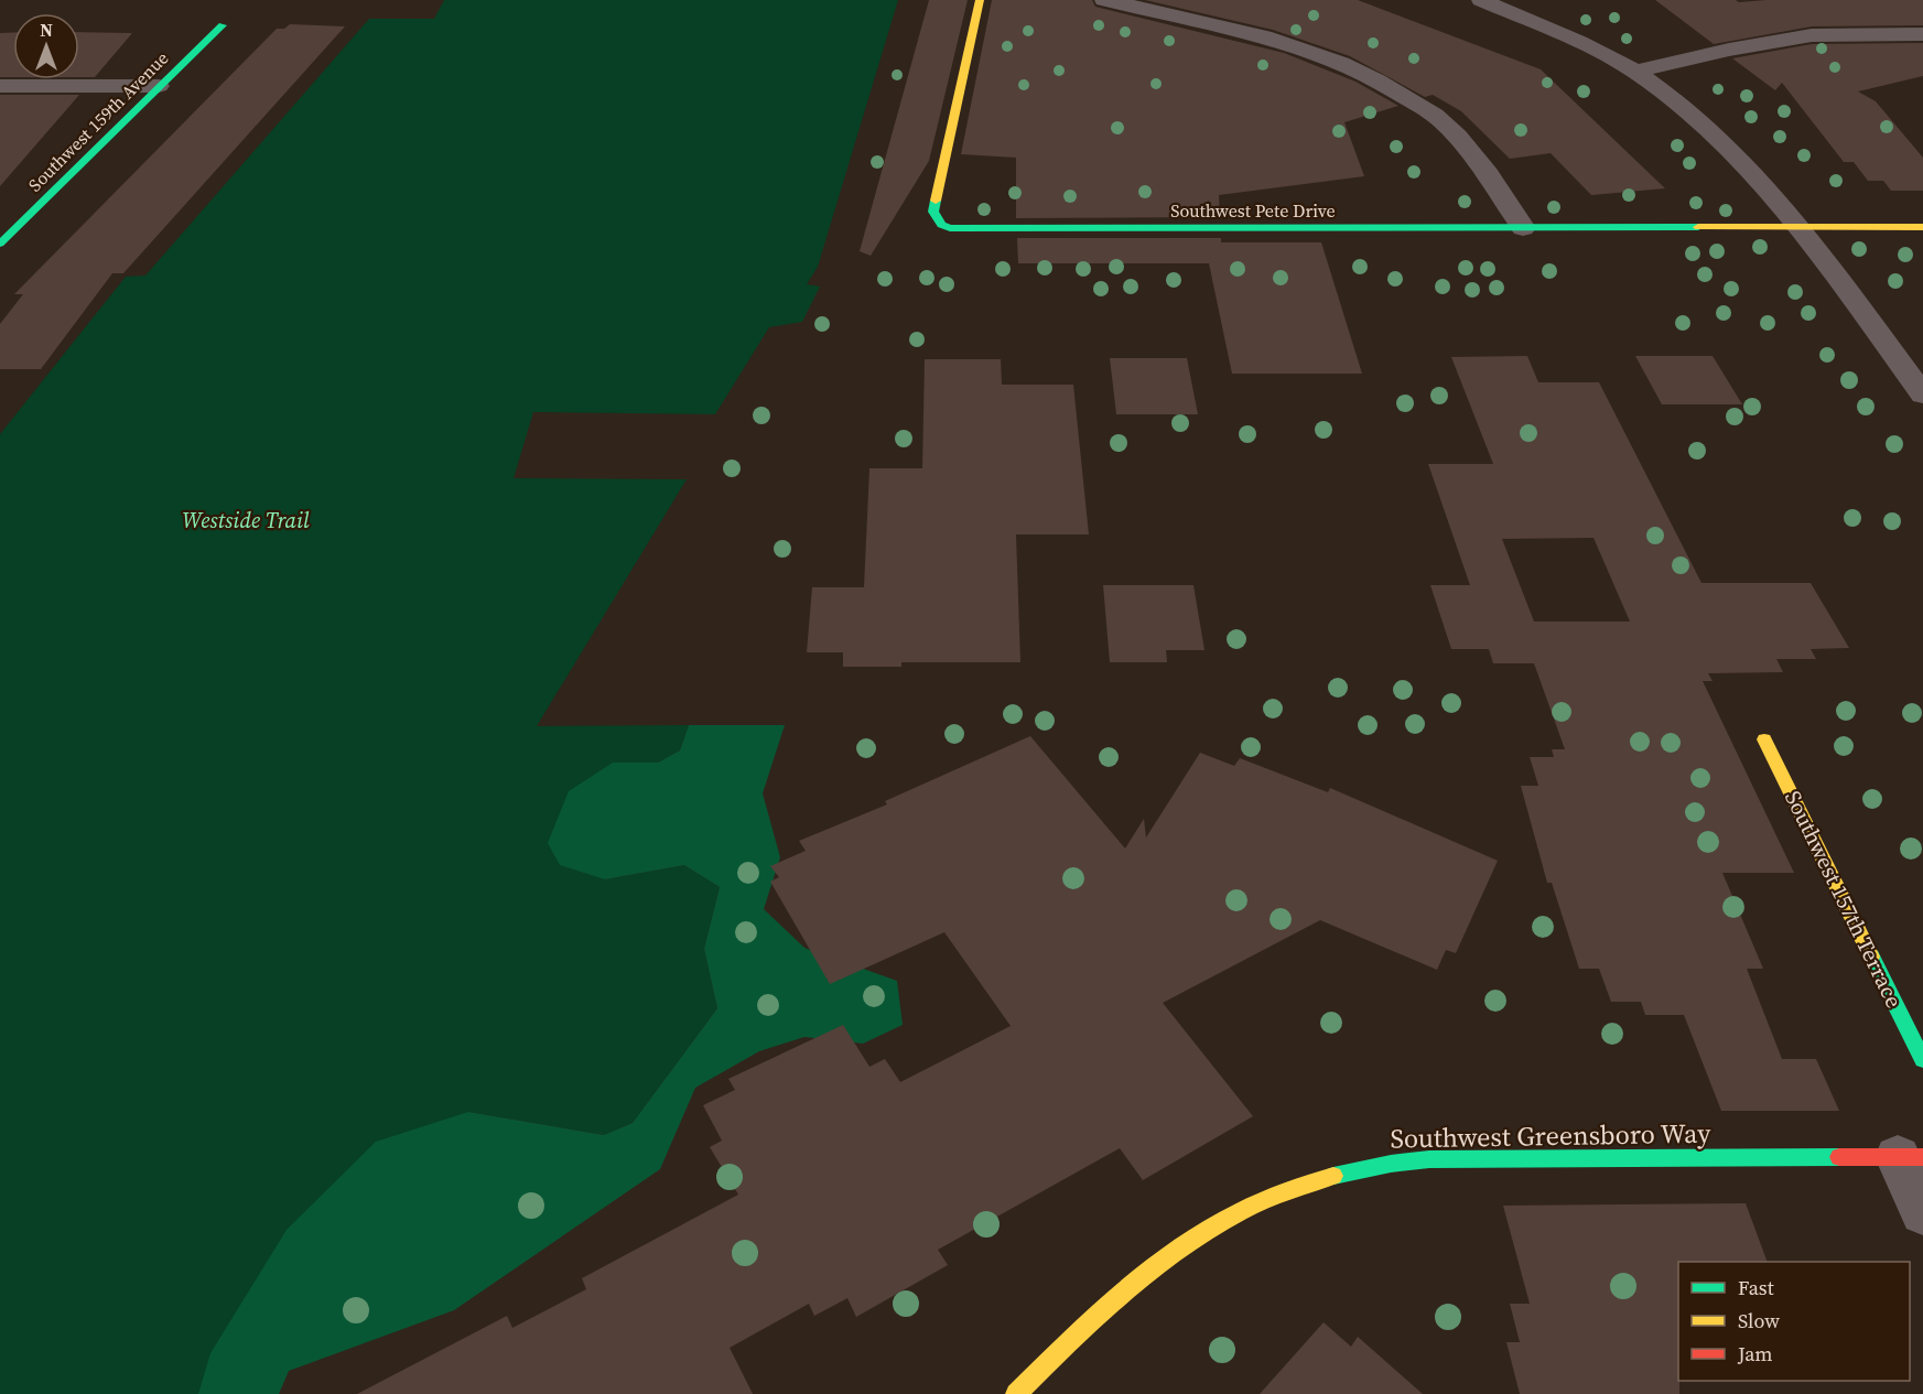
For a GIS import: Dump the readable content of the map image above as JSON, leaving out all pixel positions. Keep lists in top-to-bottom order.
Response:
{
  "streets": {
    "street": [
      "Southwest 159th Avenue",
      "Southwest Pete Drive",
      "Southwest 157th Terrace",
      "Southwest Greensboro Way"
    ]
  },
  "parks": ["Westside Trail"],
  "legend": ["Fast", "Slow", "Jam"],
  "north": "top"
}
